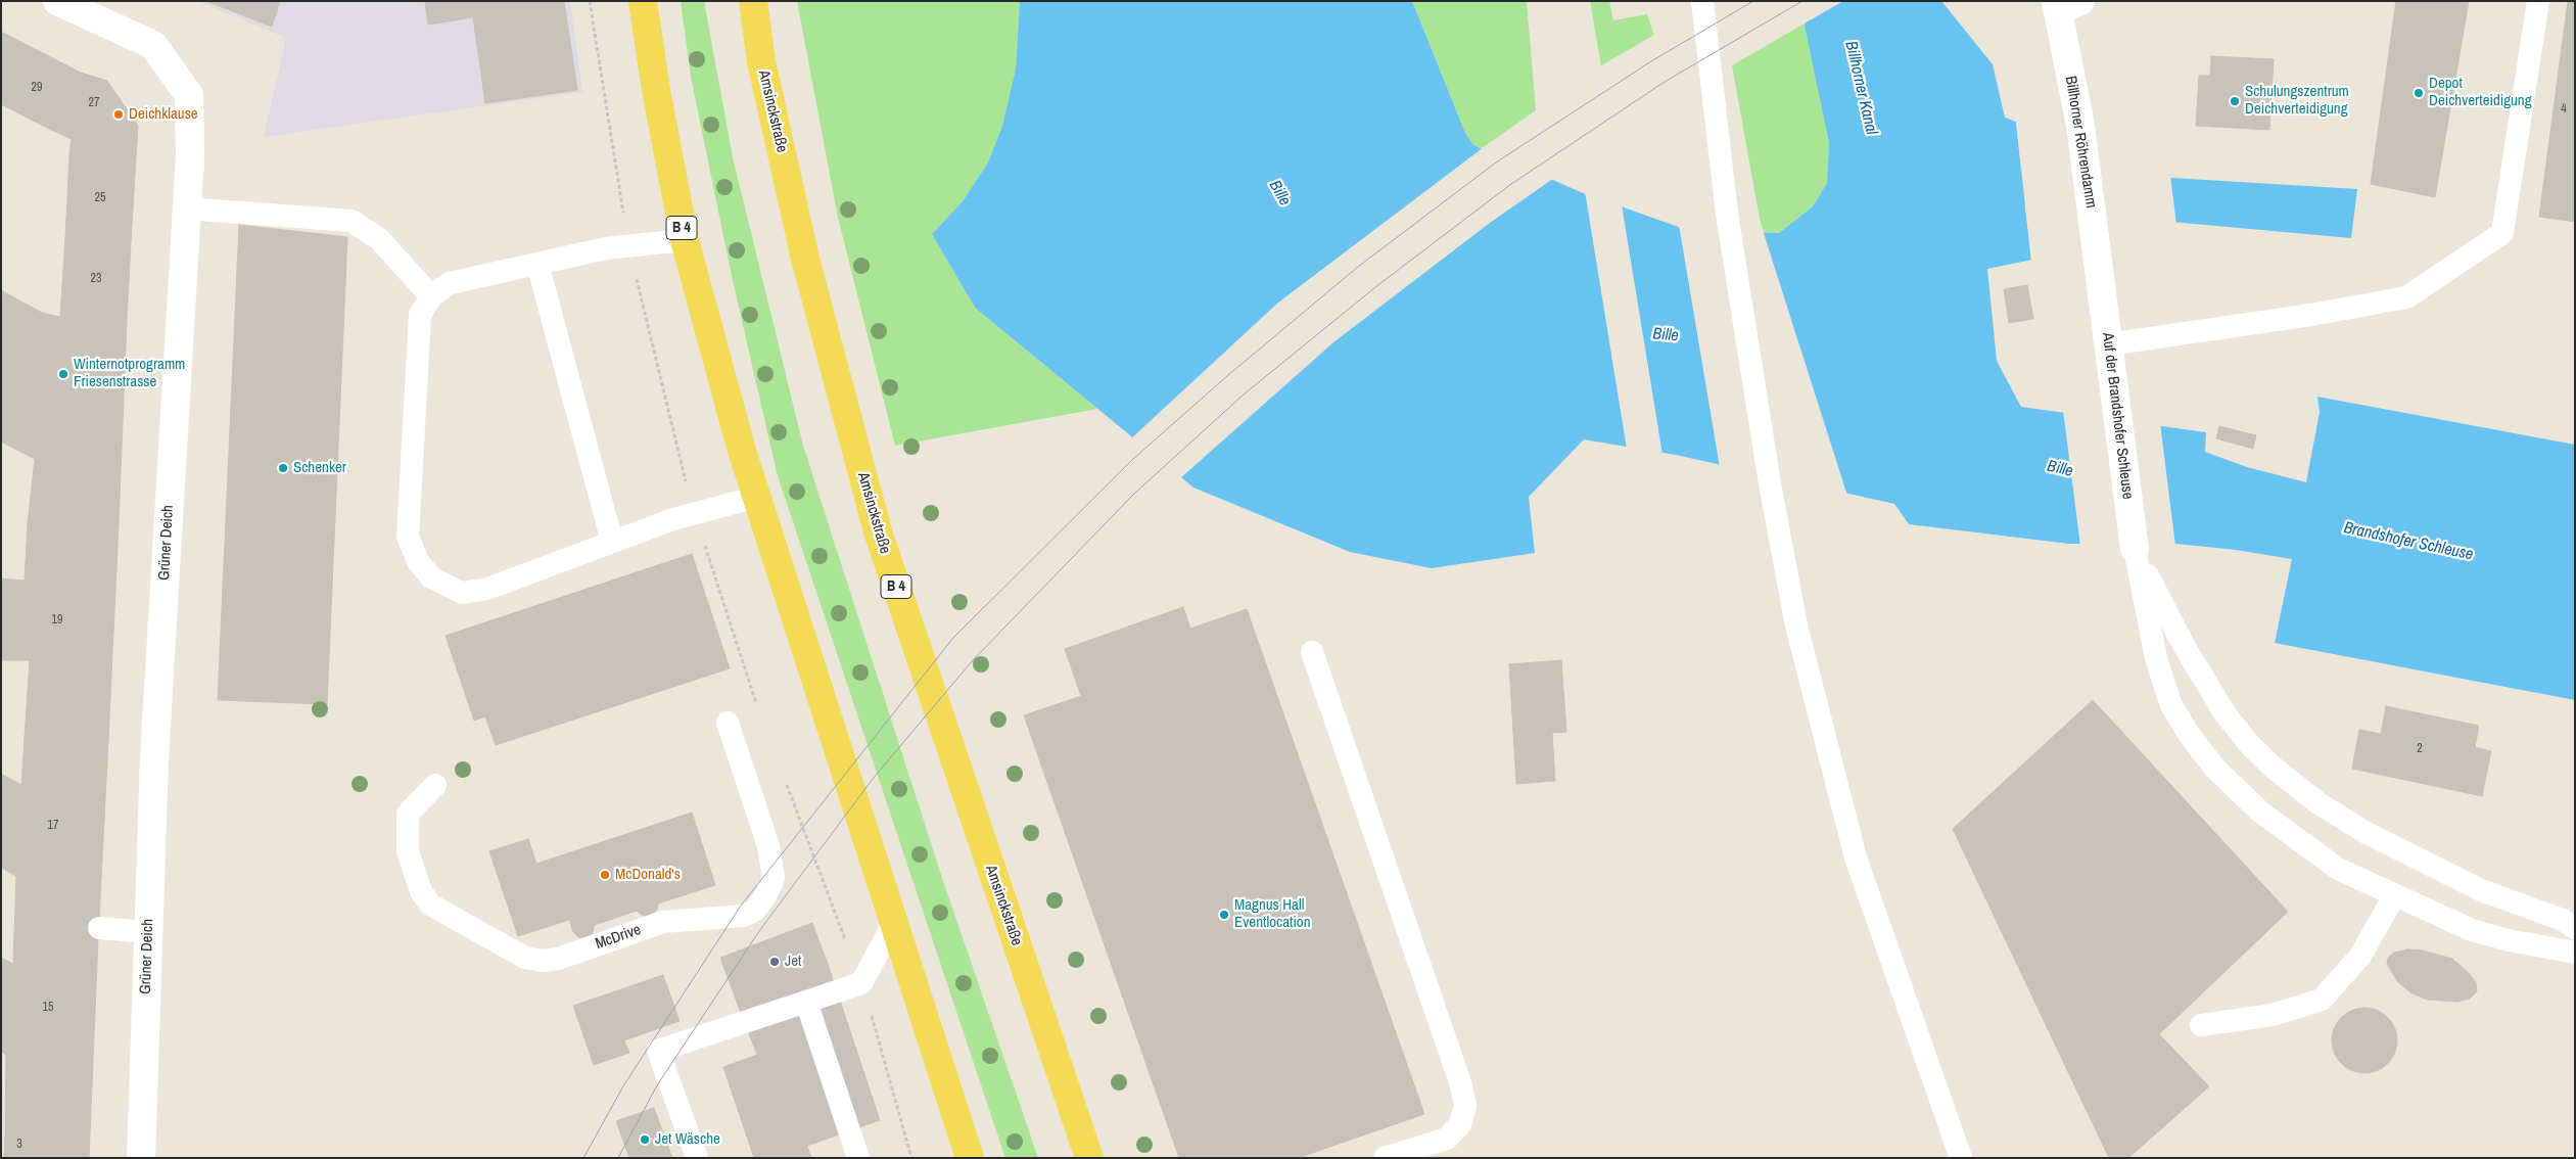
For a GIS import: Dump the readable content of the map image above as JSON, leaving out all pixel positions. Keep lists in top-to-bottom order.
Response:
{
  "streets": {
    "main road": ["Amsinckstraße", "B 4"],
    "street": ["Billhorner Röhrendamm", "Auf der Brandshofer Schleuse", "Grüner Deich"],
    "lane": ["McDrive"]
  },
  "crossings": [
    ["Billhorner Röhrendamm", "Auf der Brandshofer Schleuse"]
  ],
  "water": ["Billhorner Kanal", "Bille", "Brandshofer Schleuse"],
  "places": [
    "Depot Deichverteidigung",
    "Schulungszentrum Deichverteidigung",
    "Deichklause",
    "Winternotprogramm Friesenstrasse",
    "Schenker",
    "McDonald's",
    "Magnus Hall Eventlocation",
    "Jet",
    "Jet Wäsche"
  ],
  "house_numbers": [
    "29",
    "27",
    "4",
    "25",
    "23",
    "19",
    "2",
    "17",
    "15",
    "3"
  ]
}
